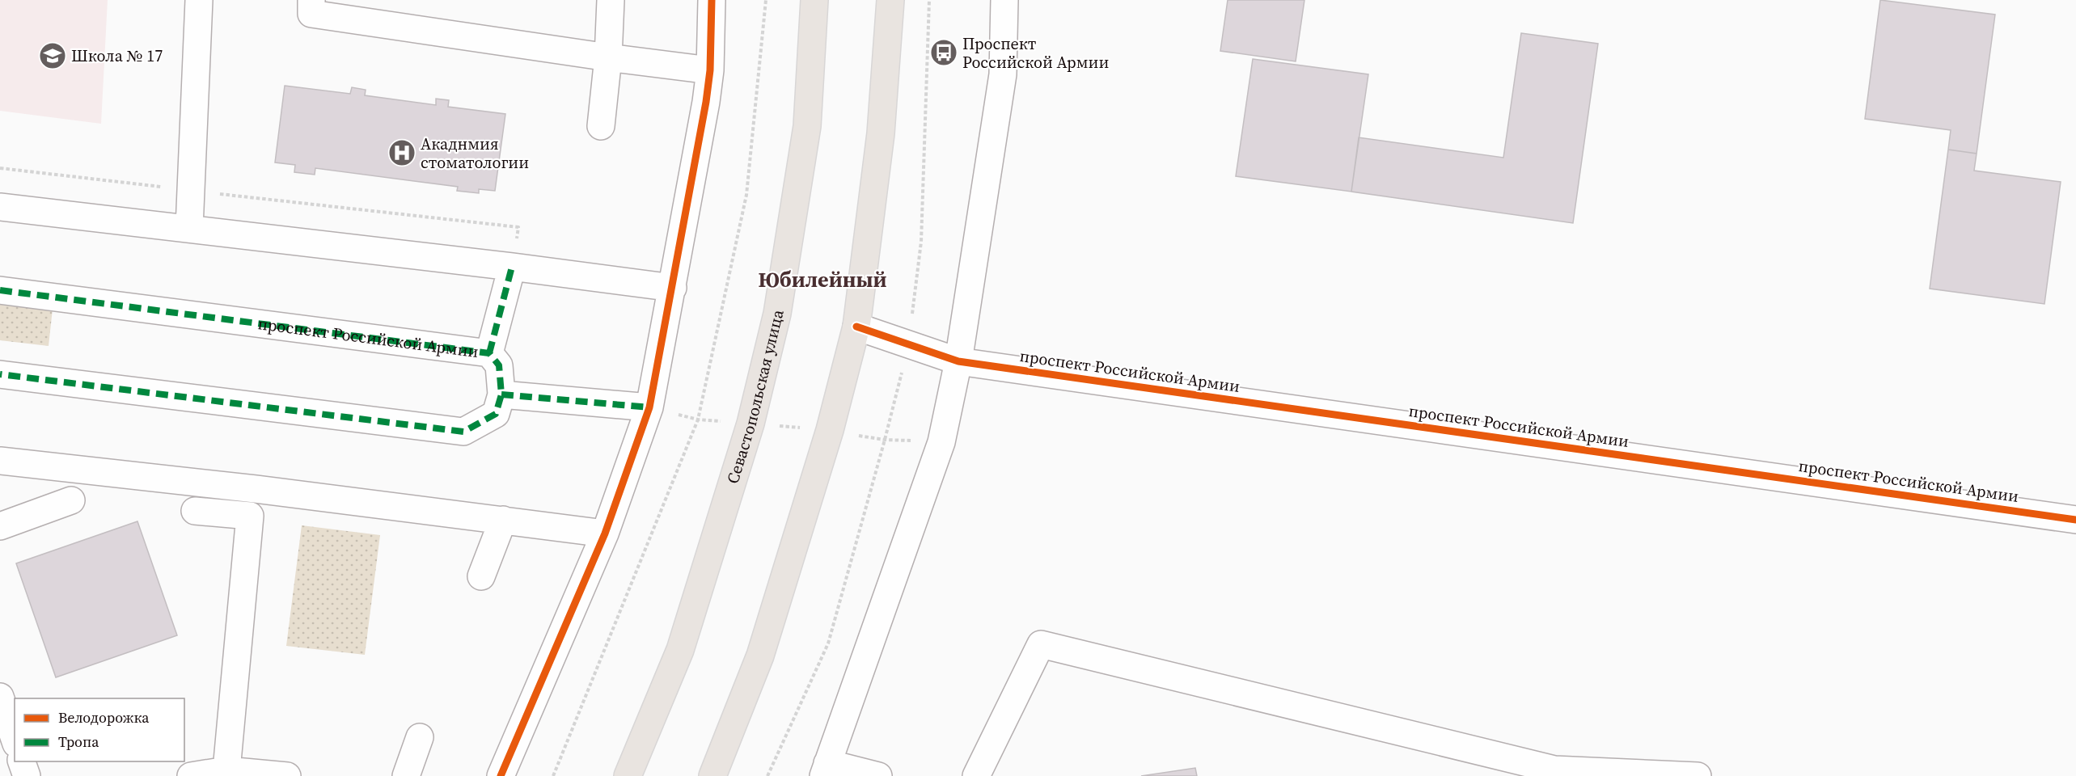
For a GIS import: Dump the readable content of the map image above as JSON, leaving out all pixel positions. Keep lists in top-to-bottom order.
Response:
{
  "streets": {
    "main road": ["Севастопольская улица"],
    "street": ["проспект Российской Армии"]
  },
  "districts": ["Юбилейный"],
  "places": {
    "bus stop": ["Проспект Российской Армии"],
    "school or university": ["Школа № 17"],
    "hospital": ["Акаднмия стоматологии"]
  },
  "legend": ["Велодорожка", "Тропа"]
}
